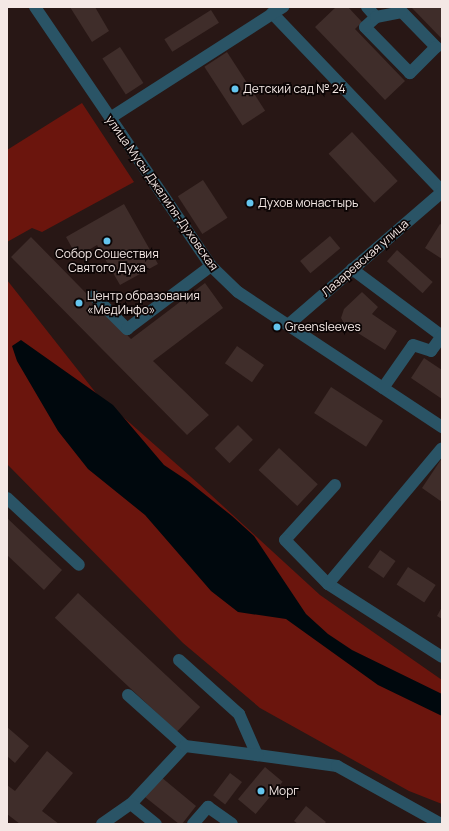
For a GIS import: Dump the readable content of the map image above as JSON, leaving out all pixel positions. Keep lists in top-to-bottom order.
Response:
{
  "streets": {
    "street": ["улица Мусы Джалиля-Духовская", "Лазаревская улица"]
  },
  "crossings": [
    ["улица Мусы Джалиля-Духовская", "Лазаревская улица"]
  ],
  "places": [
    "Детский сад № 24",
    "Духов монастырь",
    "Собор Сошествия Святого Духа",
    "Центр образования «МедИнфо»",
    "Greensleeves",
    "Морг"
  ]
}
